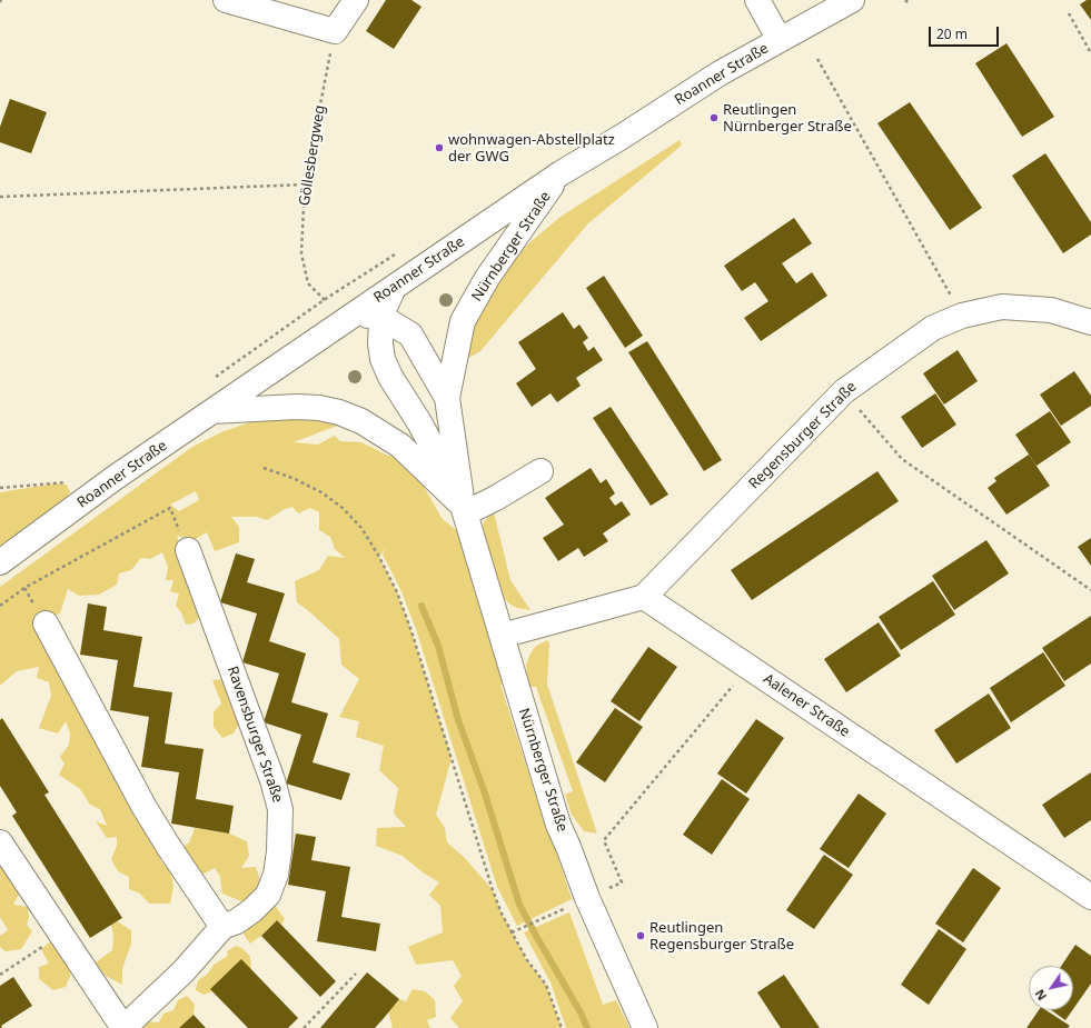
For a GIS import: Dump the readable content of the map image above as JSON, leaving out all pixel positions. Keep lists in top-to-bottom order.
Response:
{
  "streets": {
    "street": [
      "Roanner Straße",
      "Nürnberger Straße",
      "Regensburger Straße",
      "Aalener Straße",
      "Ravensburger Straße"
    ],
    "path": ["Göllesbergweg"]
  },
  "crossings": [
    ["Roanner Straße", "Nürnberger Straße"],
    ["Regensburger Straße", "Aalener Straße"]
  ],
  "places": ["Reutlingen Nürnberger Straße", "wohnwagen-Abstellplatz der GWG", "Reutlingen Regensburger Straße"],
  "scale_bar": "20 m",
  "north": "bottom left"
}
